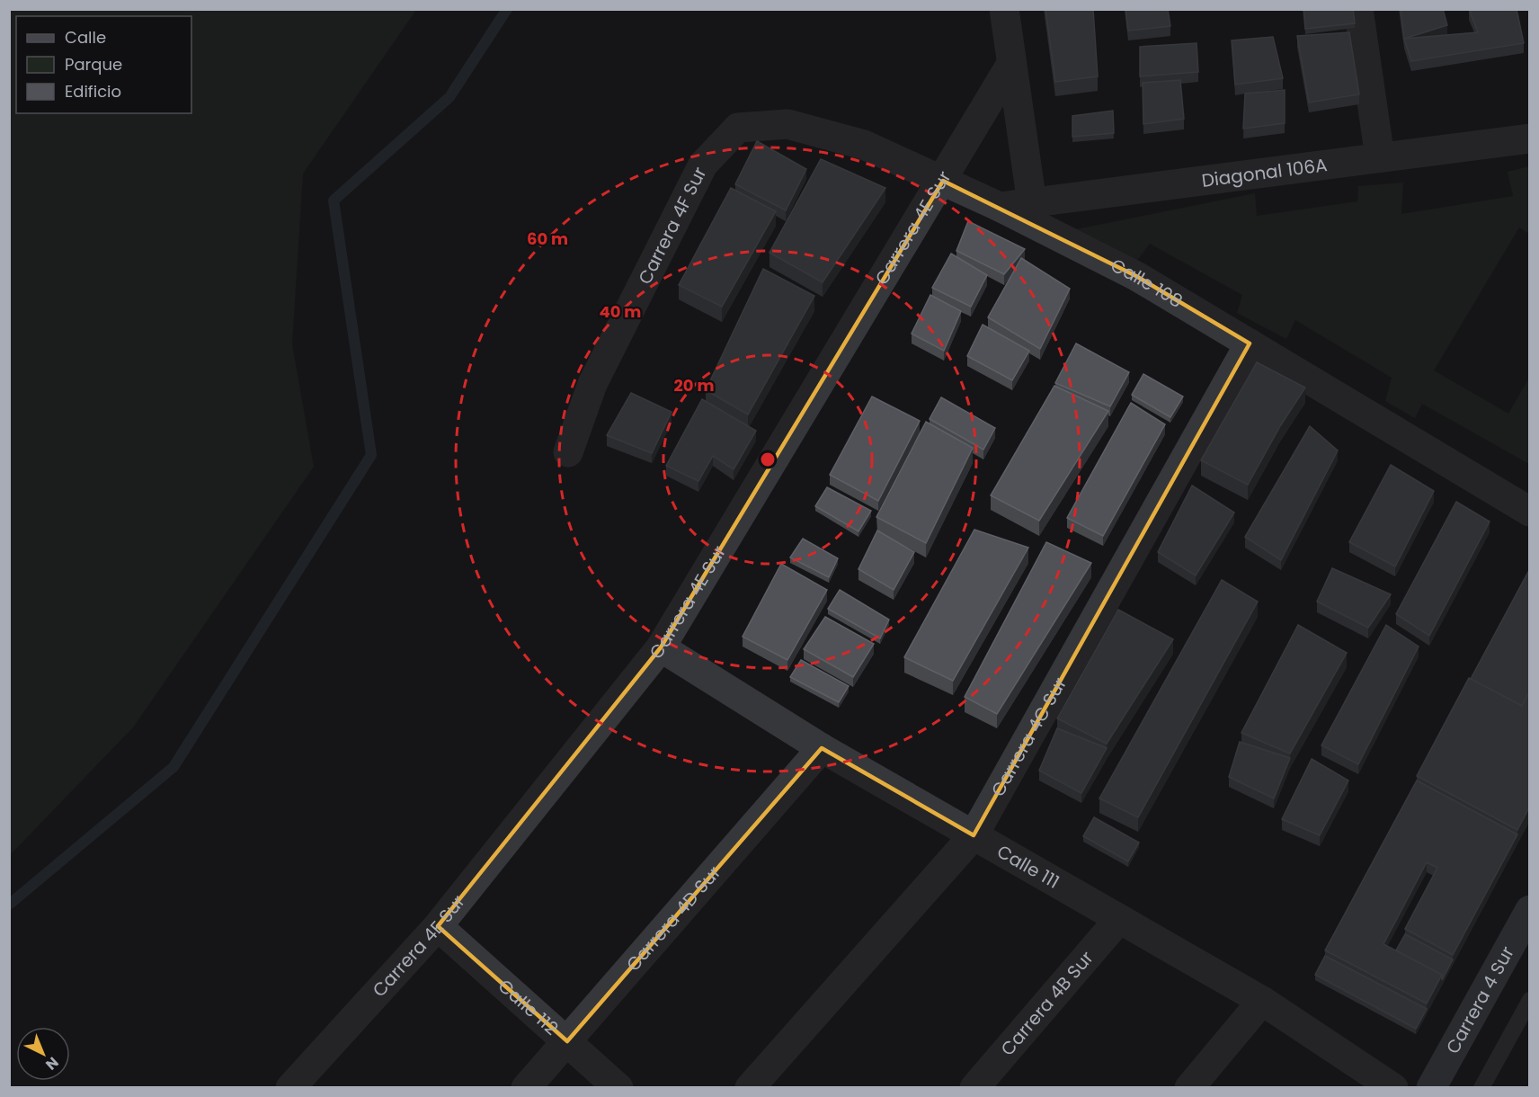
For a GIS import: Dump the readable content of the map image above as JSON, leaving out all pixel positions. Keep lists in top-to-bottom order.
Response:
{
  "streets": {
    "street": [
      "Diagonal 106A",
      "Carrera 4F Sur",
      "Carrera 4E Sur",
      "Calle 108",
      "Carrera 4C Sur",
      "Calle 111",
      "Carrera 4D Sur",
      "Carrera 4 Sur",
      "Carrera 4B Sur",
      "Calle 112"
    ]
  },
  "crossings": [
    ["Diagonal 106A", "Calle 108"],
    ["Carrera 4F Sur", "Calle 108"],
    ["Carrera 4E Sur", "Calle 108"],
    ["Carrera 4E Sur", "Calle 111"],
    ["Carrera 4E Sur", "Calle 112"],
    ["Calle 108", "Carrera 4C Sur"],
    ["Carrera 4C Sur", "Calle 111"],
    ["Calle 111", "Carrera 4D Sur"],
    ["Calle 111", "Carrera 4B Sur"],
    ["Carrera 4D Sur", "Calle 112"]
  ],
  "legend": ["Calle", "Parque", "Edificio"],
  "north": "bottom right",
  "rings": ["60 m", "40 m", "20 m"]
}
